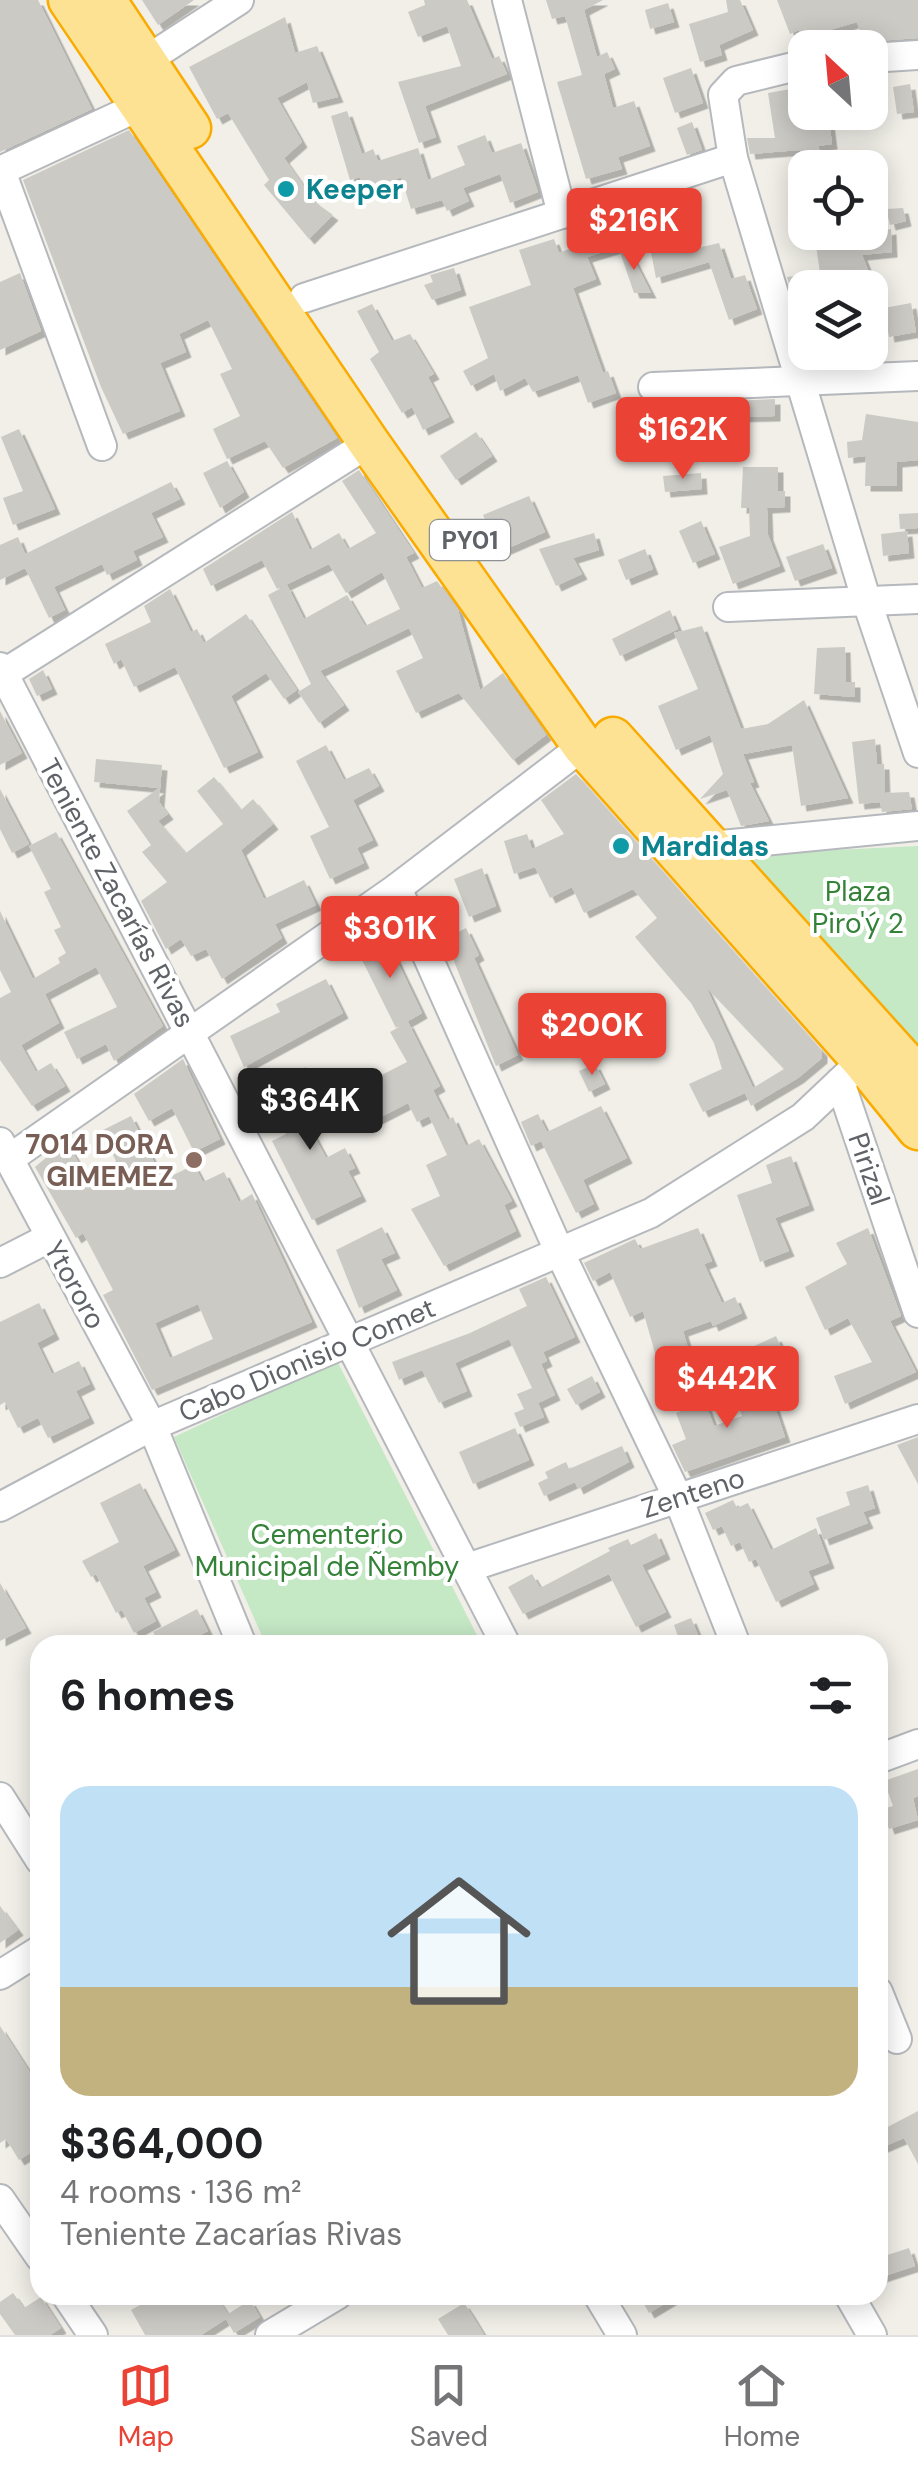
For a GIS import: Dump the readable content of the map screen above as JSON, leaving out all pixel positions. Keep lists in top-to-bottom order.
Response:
{
  "streets": {
    "highway": ["PY01"],
    "street": [
      "Teniente Zacarías Rivas",
      "Pirizal",
      "Ytororo",
      "Cabo Dionisio Comet",
      "Zenteno"
    ]
  },
  "crossings": [
    ["PY01", "Pirizal"],
    ["PY01", "Cabo Dionisio Comet"],
    ["Teniente Zacarías Rivas", "Cabo Dionisio Comet"],
    ["Teniente Zacarías Rivas", "Zenteno"],
    ["Pirizal", "Cabo Dionisio Comet"],
    ["Ytororo", "Cabo Dionisio Comet"]
  ],
  "parks": ["Plaza Piro'ý 2", "Cementerio Municipal de Ñemby"],
  "places": ["Keeper", "Mardidas", "7014 DORA GIMEMEZ"],
  "north": "top left",
  "page": {
    "price": [
      "$216K",
      "$162K",
      "$301K",
      "$200K",
      "$364K",
      "$442K"
    ],
    "heading": "6 homes",
    "list": [
      {
        "name": "$364,000",
        "note": "4 rooms · 136 m² · Teniente Zacarías Rivas"
      }
    ],
    "tabs": ["Map", "Saved", "Home"]
  }
}
